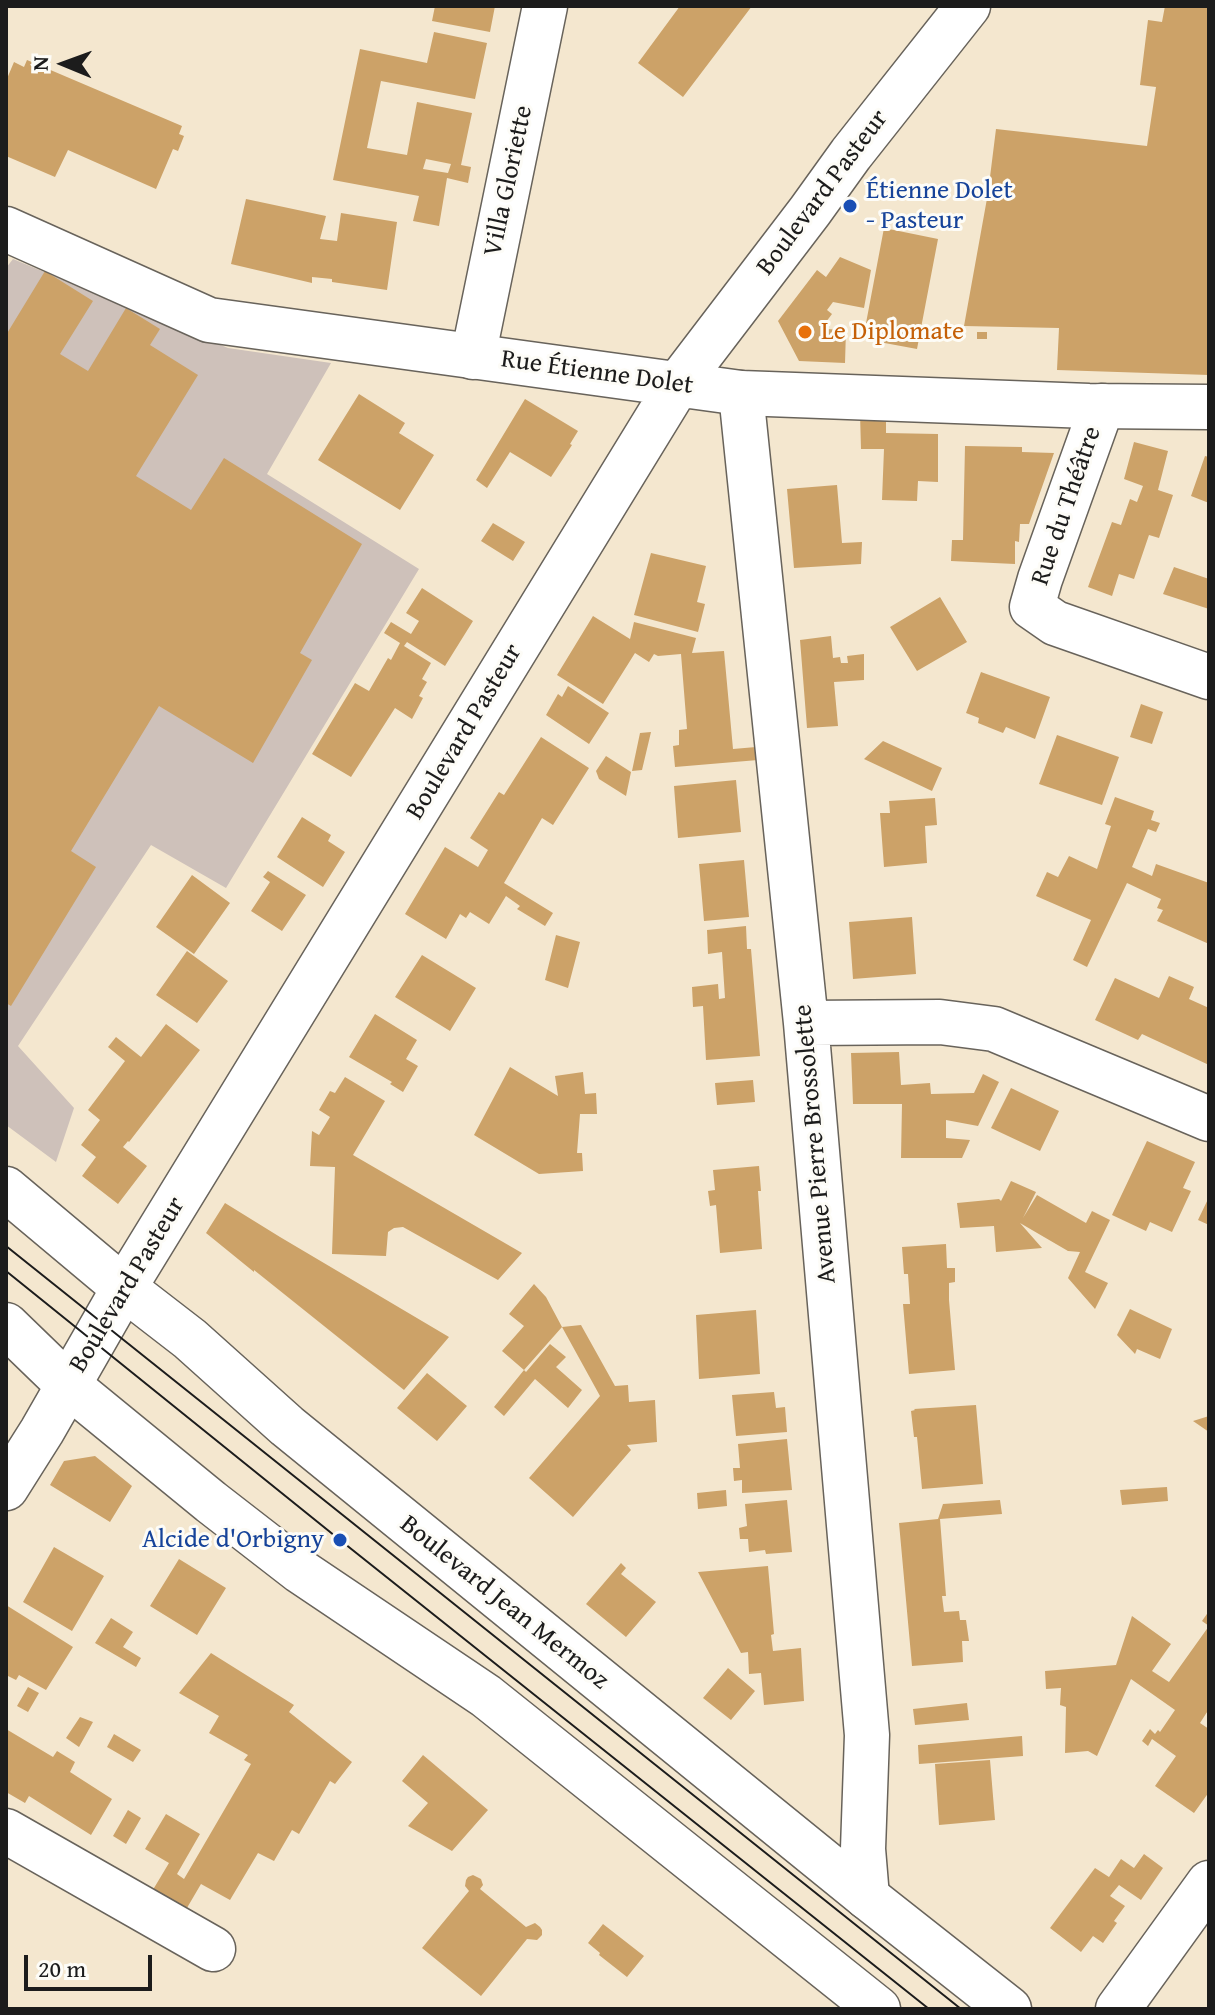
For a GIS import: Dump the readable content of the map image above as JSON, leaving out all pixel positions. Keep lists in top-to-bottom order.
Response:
{
  "streets": {
    "street": [
      "Villa Gloriette",
      "Boulevard Pasteur",
      "Rue Étienne Dolet",
      "Rue du Théâtre",
      "Avenue Pierre Brossolette",
      "Boulevard Jean Mermoz"
    ]
  },
  "crossings": [
    ["Villa Gloriette", "Rue Étienne Dolet"],
    ["Boulevard Pasteur", "Rue Étienne Dolet"],
    ["Boulevard Pasteur", "Boulevard Jean Mermoz"],
    ["Rue Étienne Dolet", "Rue du Théâtre"],
    ["Rue Étienne Dolet", "Avenue Pierre Brossolette"],
    ["Avenue Pierre Brossolette", "Boulevard Jean Mermoz"]
  ],
  "places": ["Étienne Dolet - Pasteur", "Le Diplomate", "Alcide d'Orbigny"],
  "scale_bar": "20 m",
  "north": "left"
}
